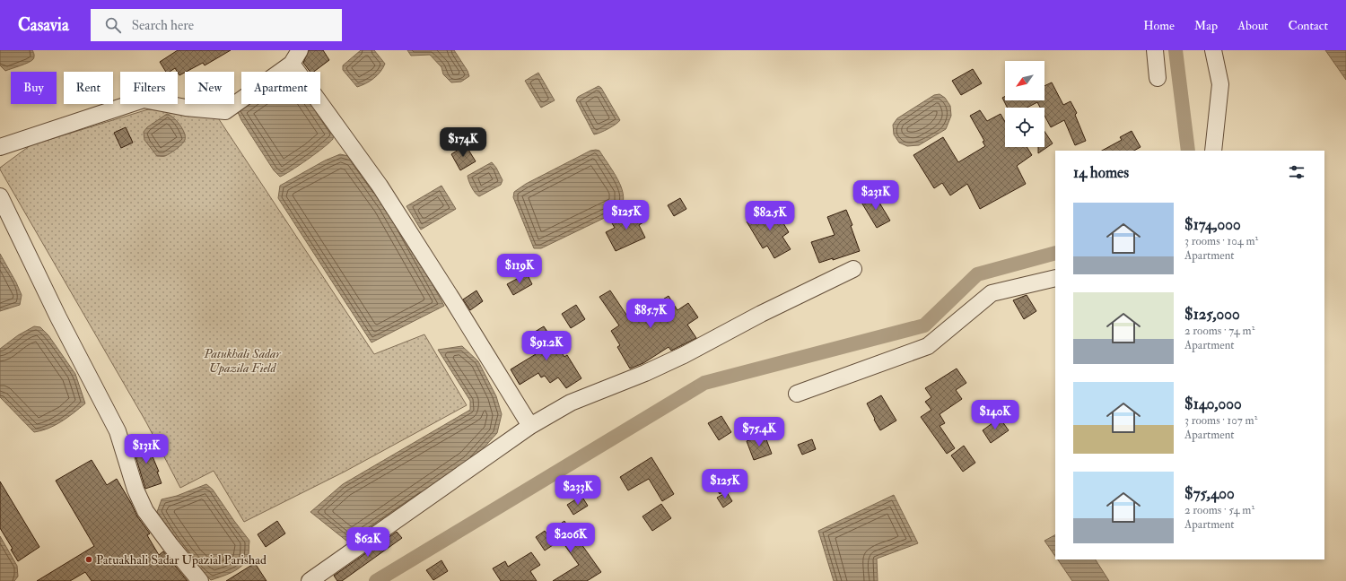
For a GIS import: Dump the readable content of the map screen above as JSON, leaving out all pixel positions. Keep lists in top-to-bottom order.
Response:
{
  "parks": ["Patukhali Sadar Upazila Field"],
  "places": ["Patuakhali Sadar Upazial Parishad"],
  "north": "bottom left",
  "page": {
    "header": "Casavia",
    "search": "Search here",
    "nav": [
      "Home",
      "Map",
      "About",
      "Contact"
    ],
    "chip": [
      "Buy",
      "Rent",
      "Filters",
      "New",
      "Apartment"
    ],
    "price": [
      "$174K",
      "$231K",
      "$125K",
      "$82.5K",
      "$119K",
      "$85.7K",
      "$91.2K",
      "$140K",
      "$75.4K",
      "$131K",
      "$125K",
      "$233K",
      "$206K",
      "$62K"
    ],
    "heading": "14 homes",
    "list": [
      {
        "name": "$174,000",
        "note": "3 rooms · 104 m² · Apartment"
      },
      {
        "name": "$125,000",
        "note": "2 rooms · 74 m² · Apartment"
      },
      {
        "name": "$140,000",
        "note": "3 rooms · 107 m² · Apartment"
      },
      {
        "name": "$75,400",
        "note": "2 rooms · 54 m² · Apartment"
      }
    ]
  }
}
